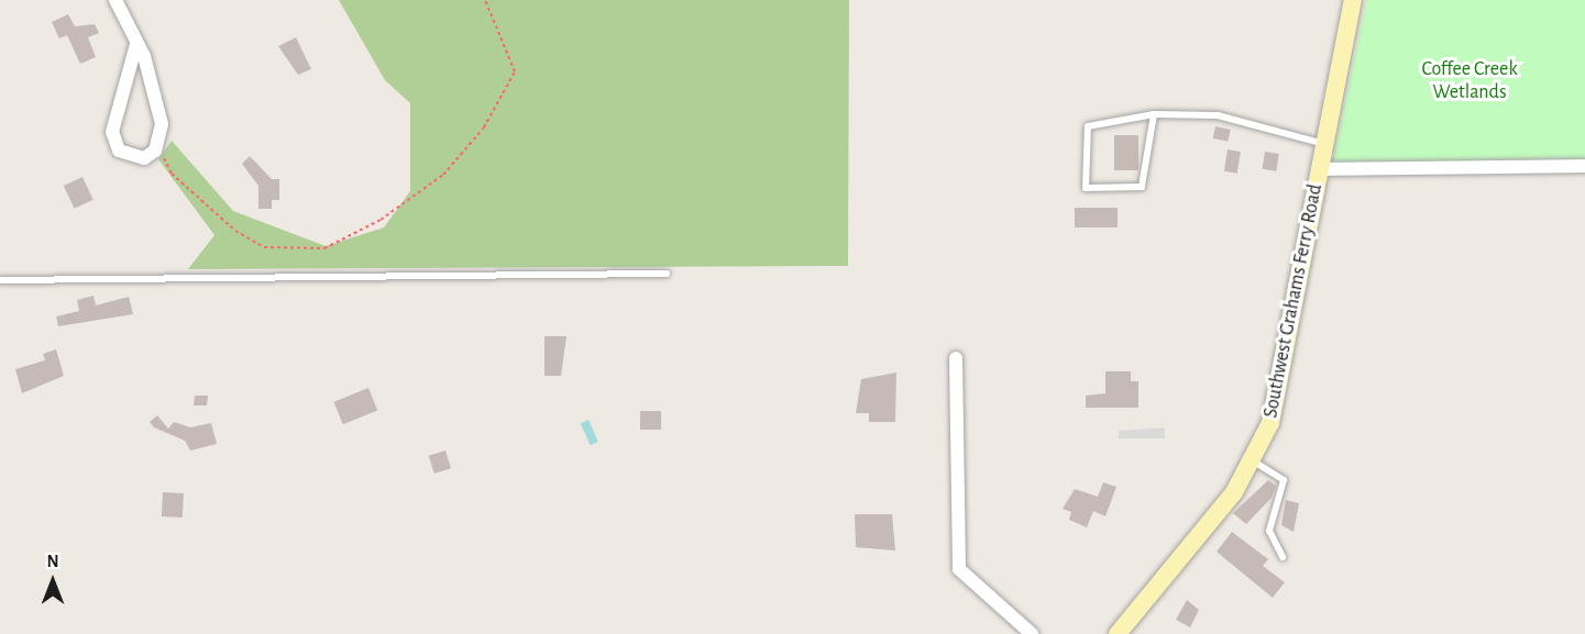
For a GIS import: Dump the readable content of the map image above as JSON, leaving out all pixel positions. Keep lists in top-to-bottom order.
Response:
{
  "streets": {
    "main road": ["Southwest Grahams Ferry Road"]
  },
  "parks": ["Coffee Creek Wetlands"],
  "north": "top"
}
